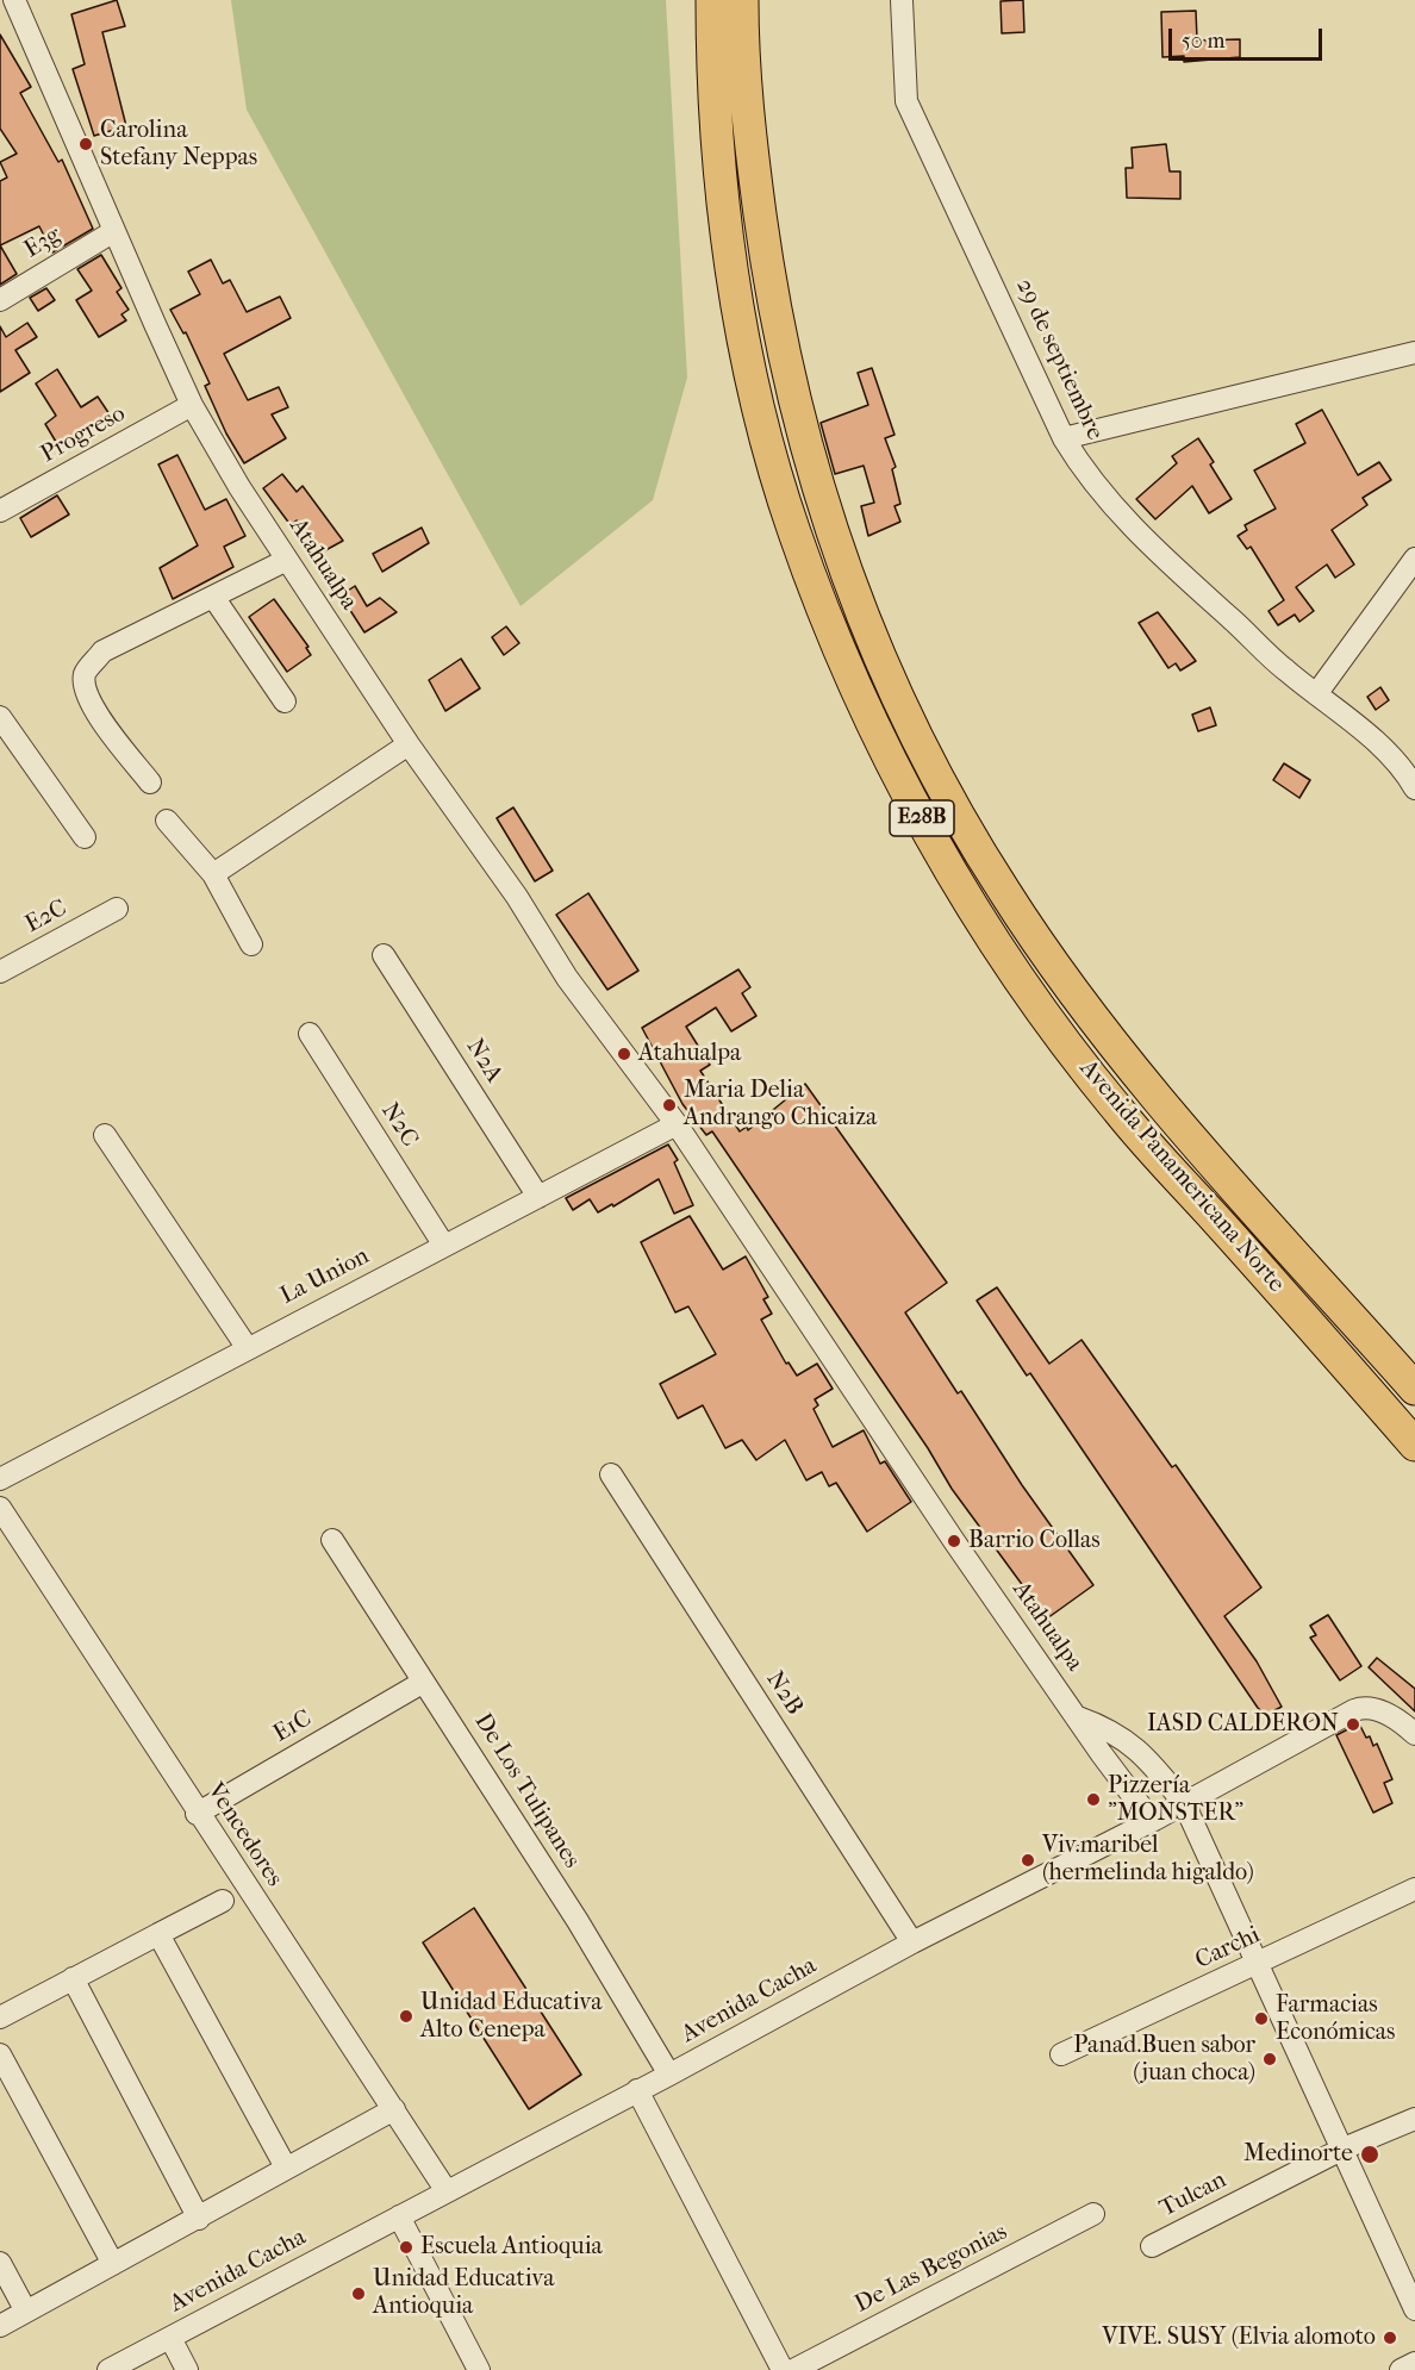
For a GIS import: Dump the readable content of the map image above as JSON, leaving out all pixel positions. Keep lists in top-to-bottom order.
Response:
{
  "streets": {
    "highway": ["E28B", "Avenida Panamericana Norte"],
    "street": [
      "E3g",
      "29 de septiembre",
      "Progreso",
      "Atahualpa",
      "E2C",
      "N2A",
      "N2C",
      "La Union",
      "N2B",
      "E1C",
      "De Los Tulipanes",
      "Vencedores",
      "Carchi",
      "Avenida Cacha",
      "Tulcan",
      "De Las Begonias"
    ]
  },
  "crossings": [
    ["E3g", "Atahualpa"],
    ["Progreso", "Atahualpa"],
    ["Atahualpa", "La Union"],
    ["Atahualpa", "Avenida Cacha"],
    ["N2A", "La Union"],
    ["N2C", "La Union"],
    ["N2B", "Avenida Cacha"],
    ["E1C", "Vencedores"],
    ["De Los Tulipanes", "Avenida Cacha"],
    ["Vencedores", "Avenida Cacha"]
  ],
  "places": [
    "Carolina Stefany Neppas",
    "Atahualpa",
    "Maria Delia Andrango Chicaiza",
    "Barrio Collas",
    "IASD CALDERON",
    "Pizzería \"MONSTER\"",
    "Viv.maribel (hermelinda higaldo)",
    "Unidad Educativa Alto Cenepa",
    "Farmacias Económicas",
    "Panad.Buen sabor (juan choca)",
    "Medinorte",
    "Escuela Antioquia",
    "Unidad Educativa Antioquia",
    "VIVE. SUSY (Elvia alomoto"
  ],
  "scale_bar": "50 m"
}
